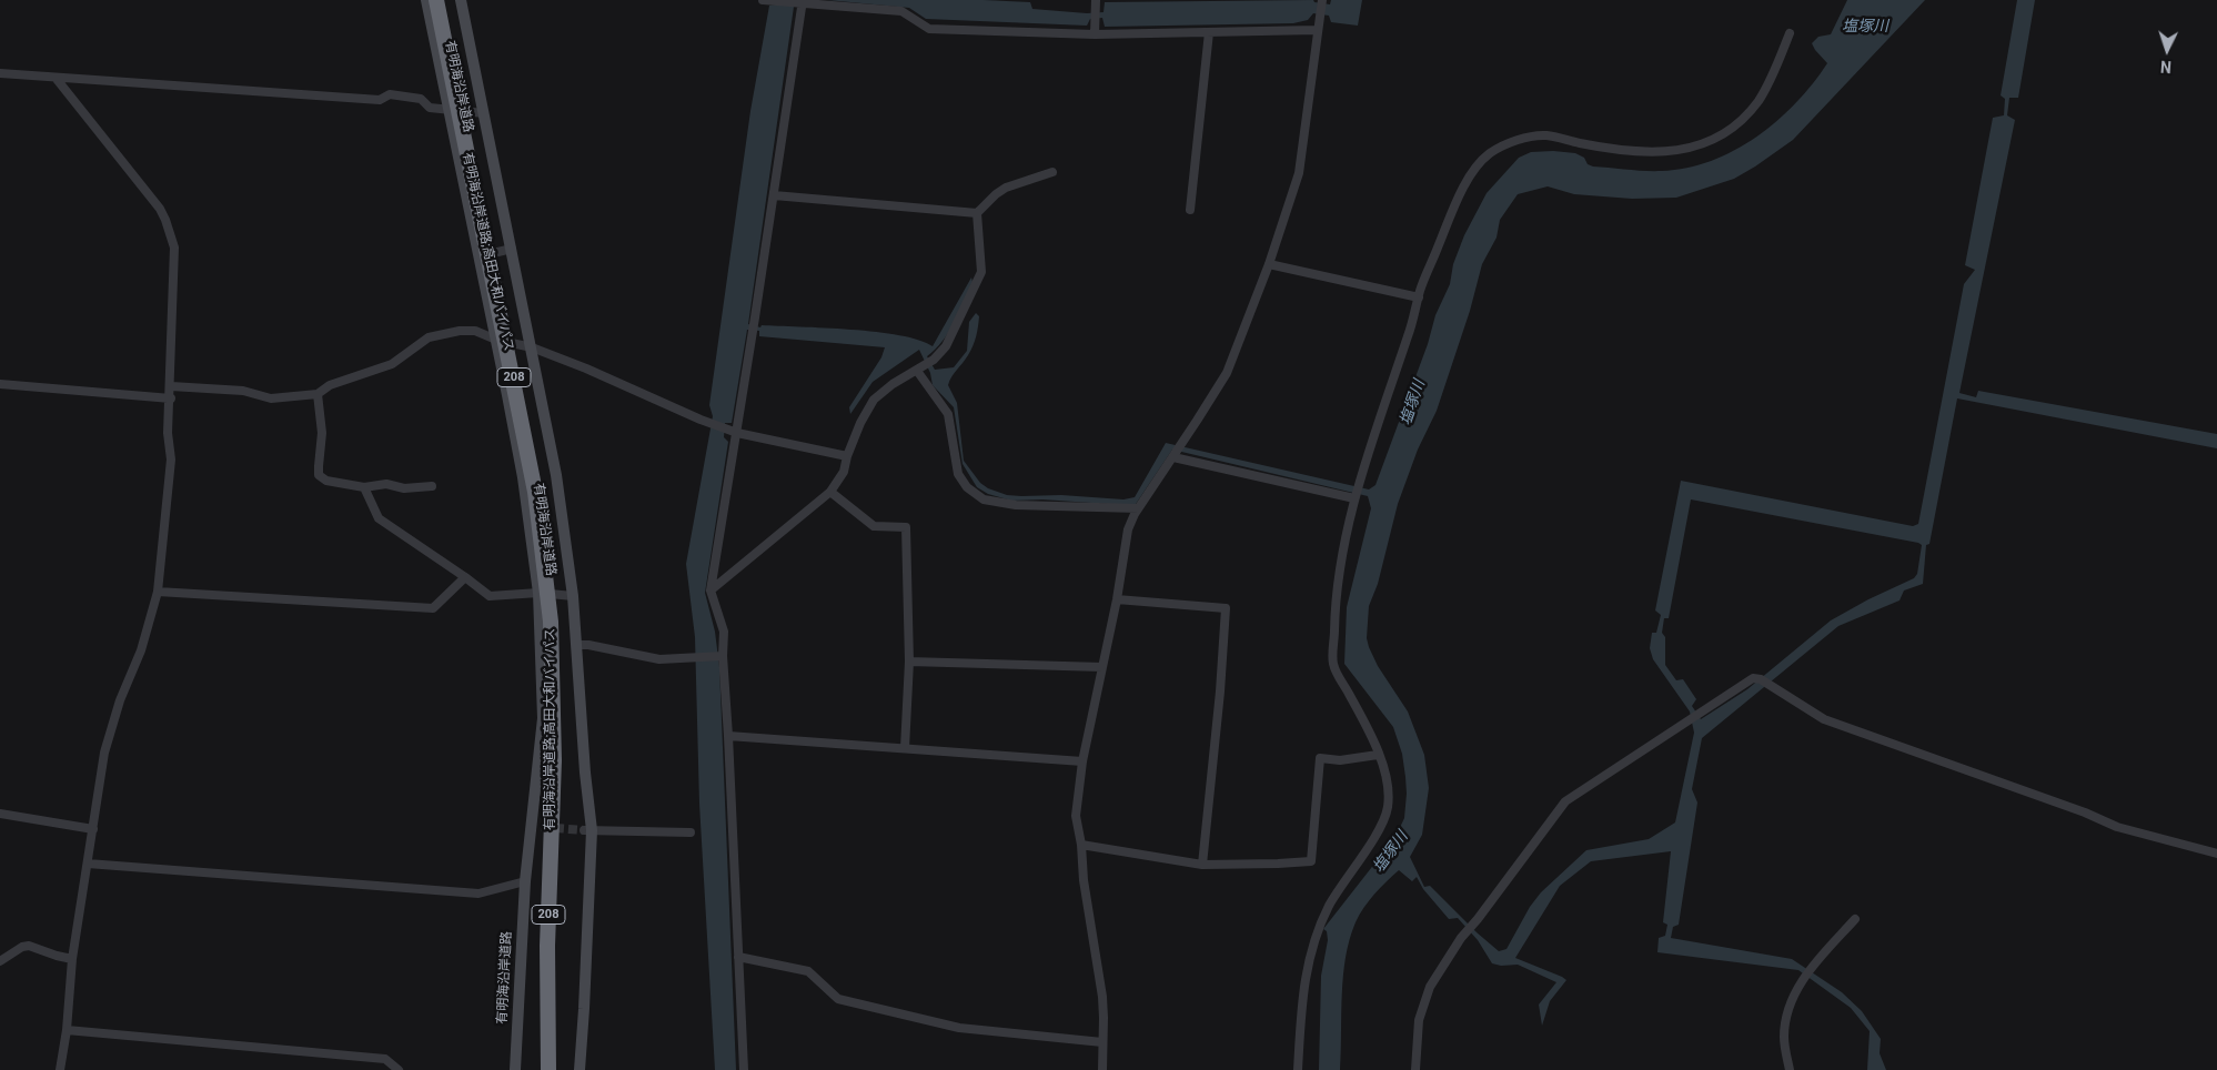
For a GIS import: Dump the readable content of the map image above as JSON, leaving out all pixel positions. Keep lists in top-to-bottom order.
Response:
{
  "streets": {
    "highway": ["有明海沿岸道路;高田大和バイパス", "208"],
    "main road": ["有明海沿岸道路"]
  },
  "water": ["塩塚川"],
  "north": "bottom"
}
